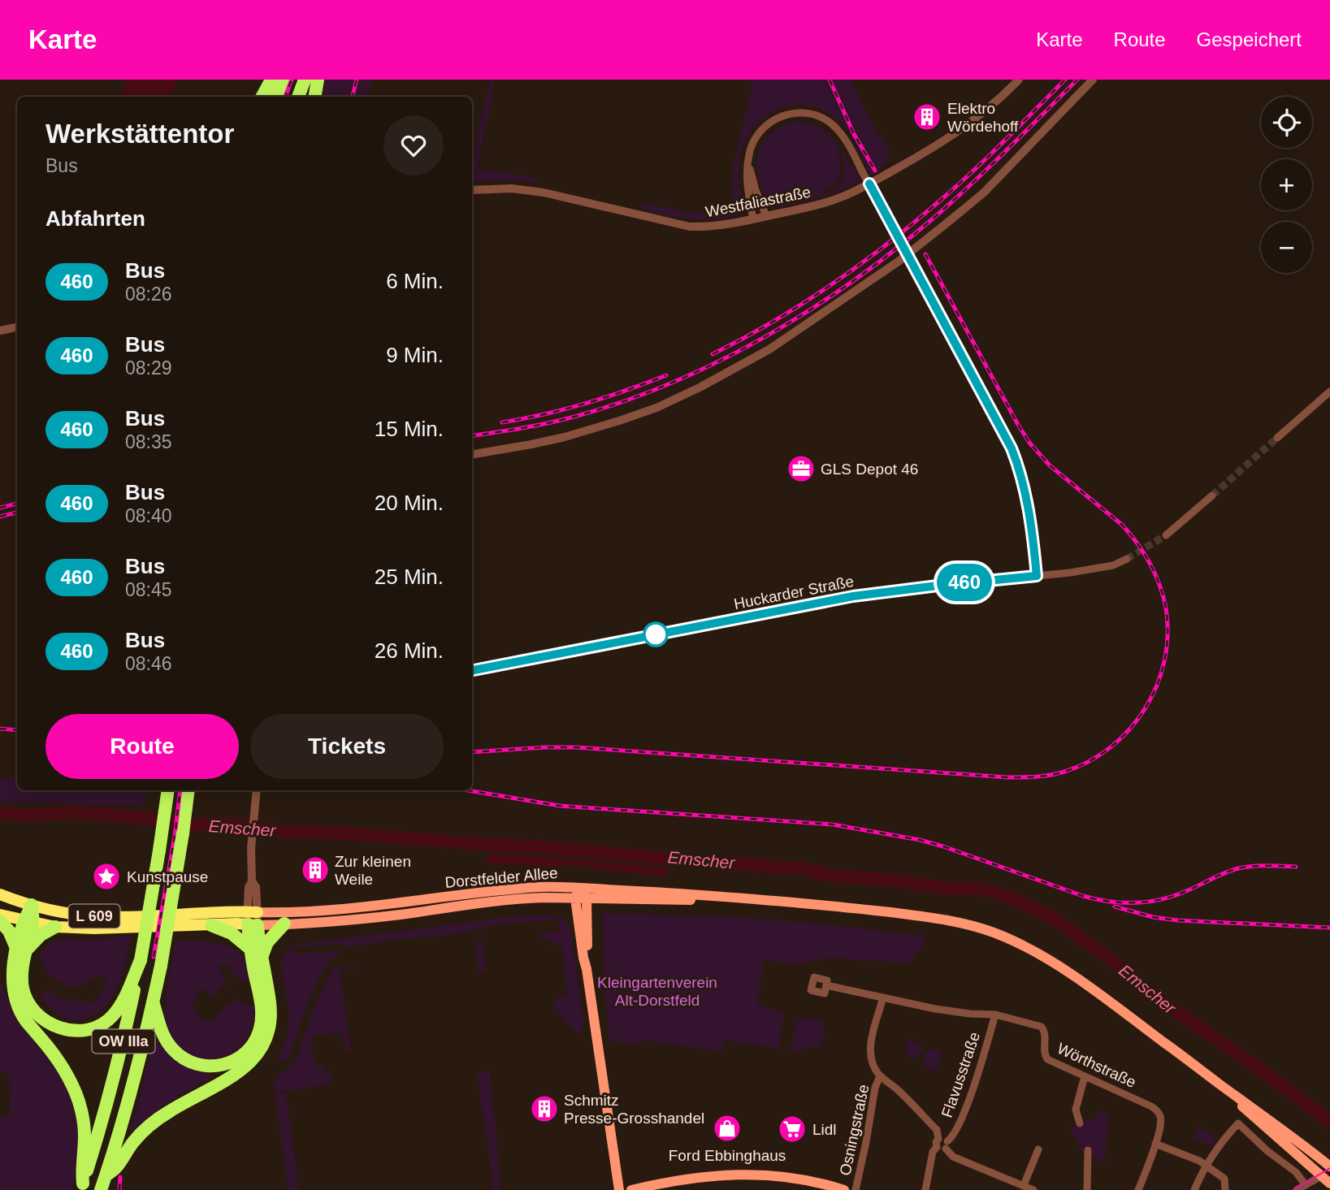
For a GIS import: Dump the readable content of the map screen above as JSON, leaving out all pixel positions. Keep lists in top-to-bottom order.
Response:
{
  "streets": {
    "highway": ["OW IIIa"],
    "main road": ["Dorstfelder Allee", "L 609"],
    "street": [
      "Westfaliastraße",
      "Huckarder Straße",
      "Wörthstraße",
      "Flavusstraße",
      "Osningstraße"
    ]
  },
  "crossings": [
    ["Dorstfelder Allee", "L 609"],
    ["Wörthstraße", "Flavusstraße"]
  ],
  "water": ["Emscher"],
  "parks": ["Kleingartenverein Alt-Dorstfeld"],
  "places": {
    "building": ["Elektro Wördehoff", "Zur kleinen Weile", "Schmitz Presse-Grosshandel"],
    "office": ["GLS Depot 46"],
    "place": ["Kunstpause"],
    "shop": ["Ford Ebbinghaus"],
    "supermarket": ["Lidl"]
  },
  "lines": ["bus line 460"],
  "page": {
    "header": "Karte",
    "nav": ["Karte", "Route", "Gespeichert"],
    "on_map": "460",
    "map_buttons": ["+", "−"],
    "heading": [
      ["Werkstättentor", "Bus"],
      "Abfahrten"
    ],
    "list": [
      {
        "mark": "460",
        "name": "Bus",
        "note": "08:26",
        "value": "6 Min."
      },
      {
        "mark": "460",
        "name": "Bus",
        "note": "08:29",
        "value": "9 Min."
      },
      {
        "mark": "460",
        "name": "Bus",
        "note": "08:35",
        "value": "15 Min."
      },
      {
        "mark": "460",
        "name": "Bus",
        "note": "08:40",
        "value": "20 Min."
      },
      {
        "mark": "460",
        "name": "Bus",
        "note": "08:45",
        "value": "25 Min."
      },
      {
        "mark": "460",
        "name": "Bus",
        "note": "08:46",
        "value": "26 Min."
      }
    ],
    "buttons": ["Route", "Tickets"]
  }
}
